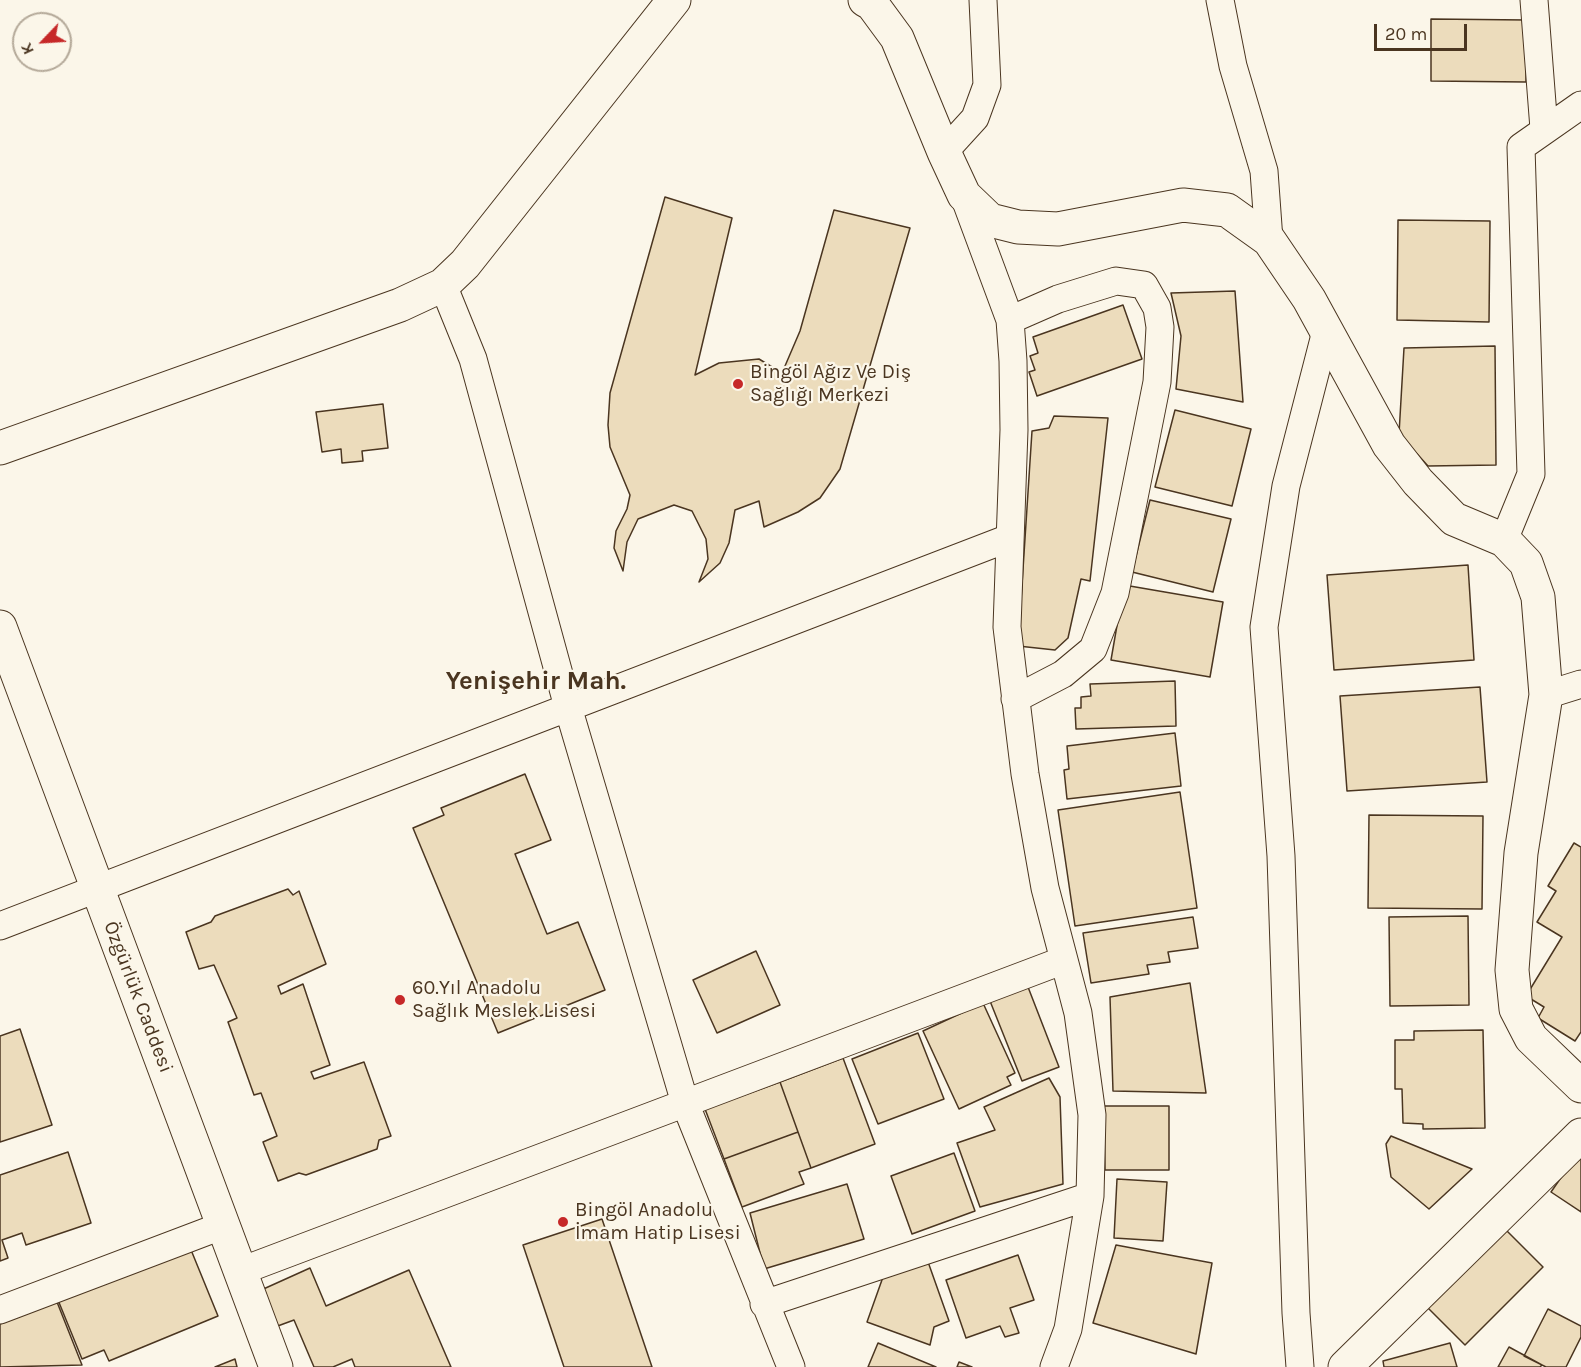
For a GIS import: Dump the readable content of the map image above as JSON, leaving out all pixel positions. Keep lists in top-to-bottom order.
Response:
{
  "streets": {
    "street": ["Özgürlük Caddesi"]
  },
  "districts": ["Yenişehir Mah."],
  "places": ["Bingöl Ağız Ve Diş Sağlığı Merkezi", "60.Yıl Anadolu Sağlık Meslek Lisesi", "Bingöl Anadolu İmam Hatip Lisesi"],
  "scale_bar": "20 m",
  "north": "bottom left"
}
